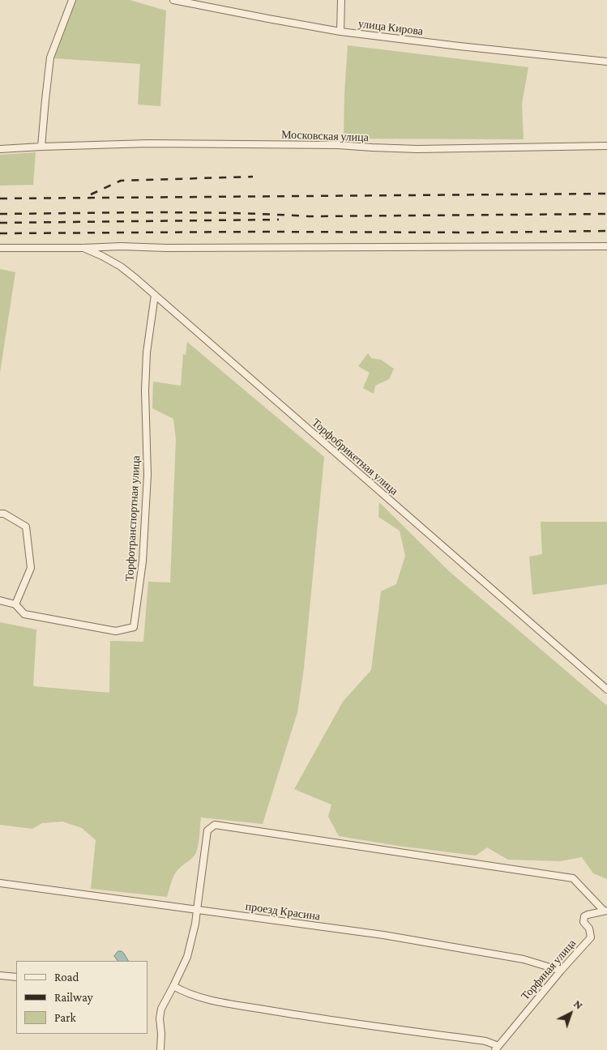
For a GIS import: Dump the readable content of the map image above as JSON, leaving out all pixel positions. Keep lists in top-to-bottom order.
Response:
{
  "streets": {
    "street": [
      "улица Кирова",
      "Московская улица",
      "Торфобрикетная улица",
      "Торфотранспортная улица",
      "проезд Красина",
      "Торфяная улица"
    ]
  },
  "crossings": [
    ["Торфобрикетная улица", "Торфотранспортная улица"],
    ["проезд Красина", "Торфяная улица"]
  ],
  "legend": ["Road", "Railway", "Park"],
  "north": "top right"
}
